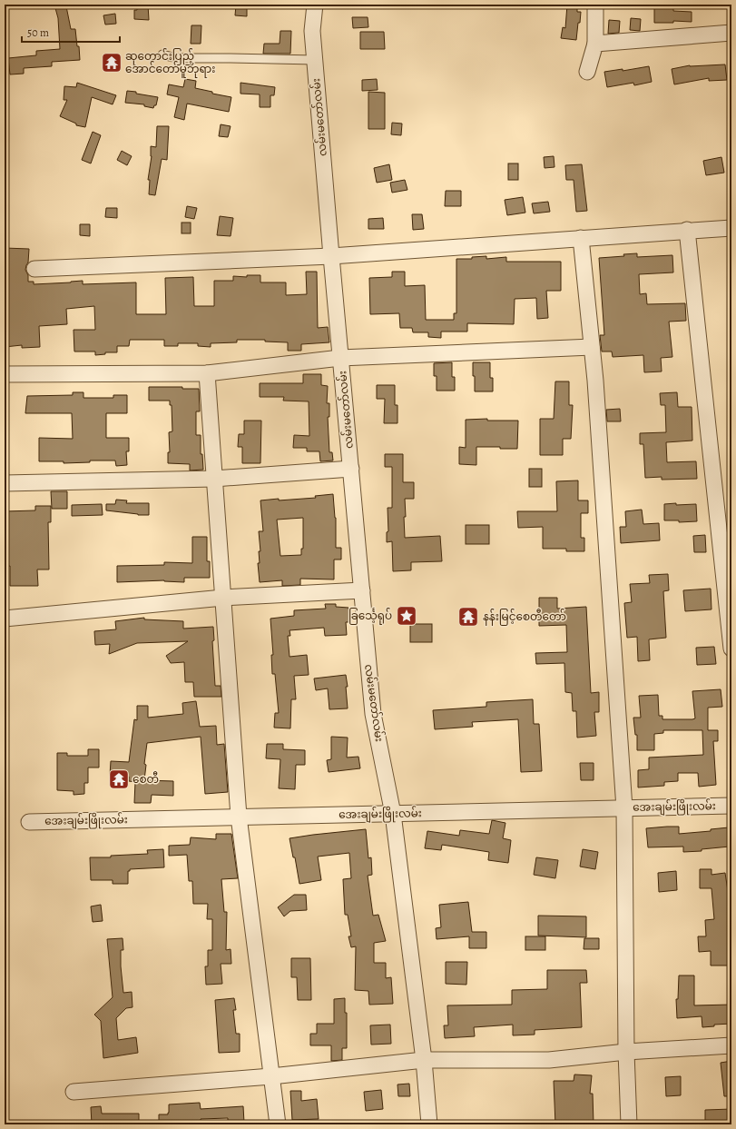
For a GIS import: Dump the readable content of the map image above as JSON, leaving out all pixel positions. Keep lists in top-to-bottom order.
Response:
{
  "streets": {
    "street": ["လမ်းမတော်လမ်း", "အေးချမ်းဖြိုးလမ်း"]
  },
  "crossings": [
    ["လမ်းမတော်လမ်း", "အေးချမ်းဖြိုးလမ်း"]
  ],
  "places": {
    "temple": ["ဆုတောင်းပြည့် အောင်တော်မူဘုရား", "နန်းမြင့်စေတီတော်", "စေတီ"],
    "place": ["ခြင်္သေ့ရုပ်"]
  },
  "scale_bar": "50 m"
}
